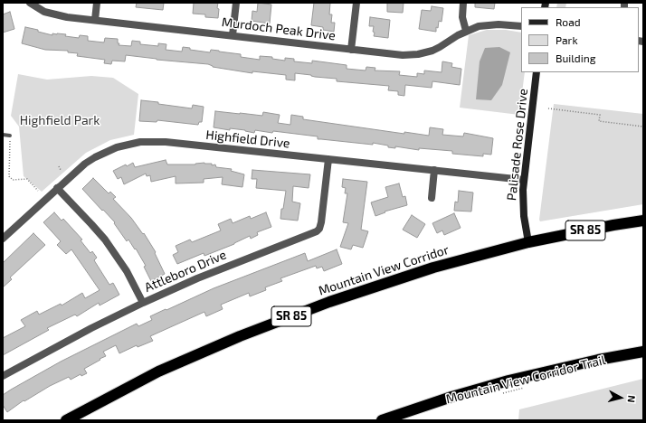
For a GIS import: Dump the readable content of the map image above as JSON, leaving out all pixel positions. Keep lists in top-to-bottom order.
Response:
{
  "streets": {
    "highway": ["SR 85", "Mountain View Corridor"],
    "street": [
      "Murdoch Peak Drive",
      "Highfield Drive",
      "Palisade Rose Drive",
      "Attleboro Drive"
    ],
    "path": ["Mountain View Corridor Trail"]
  },
  "crossings": [
    ["Highfield Drive", "Palisade Rose Drive"],
    ["Highfield Drive", "Attleboro Drive"],
    ["Palisade Rose Drive", "Mountain View Corridor"]
  ],
  "parks": ["Highfield Park"],
  "legend": ["Road", "Park", "Building"],
  "north": "right"
}
